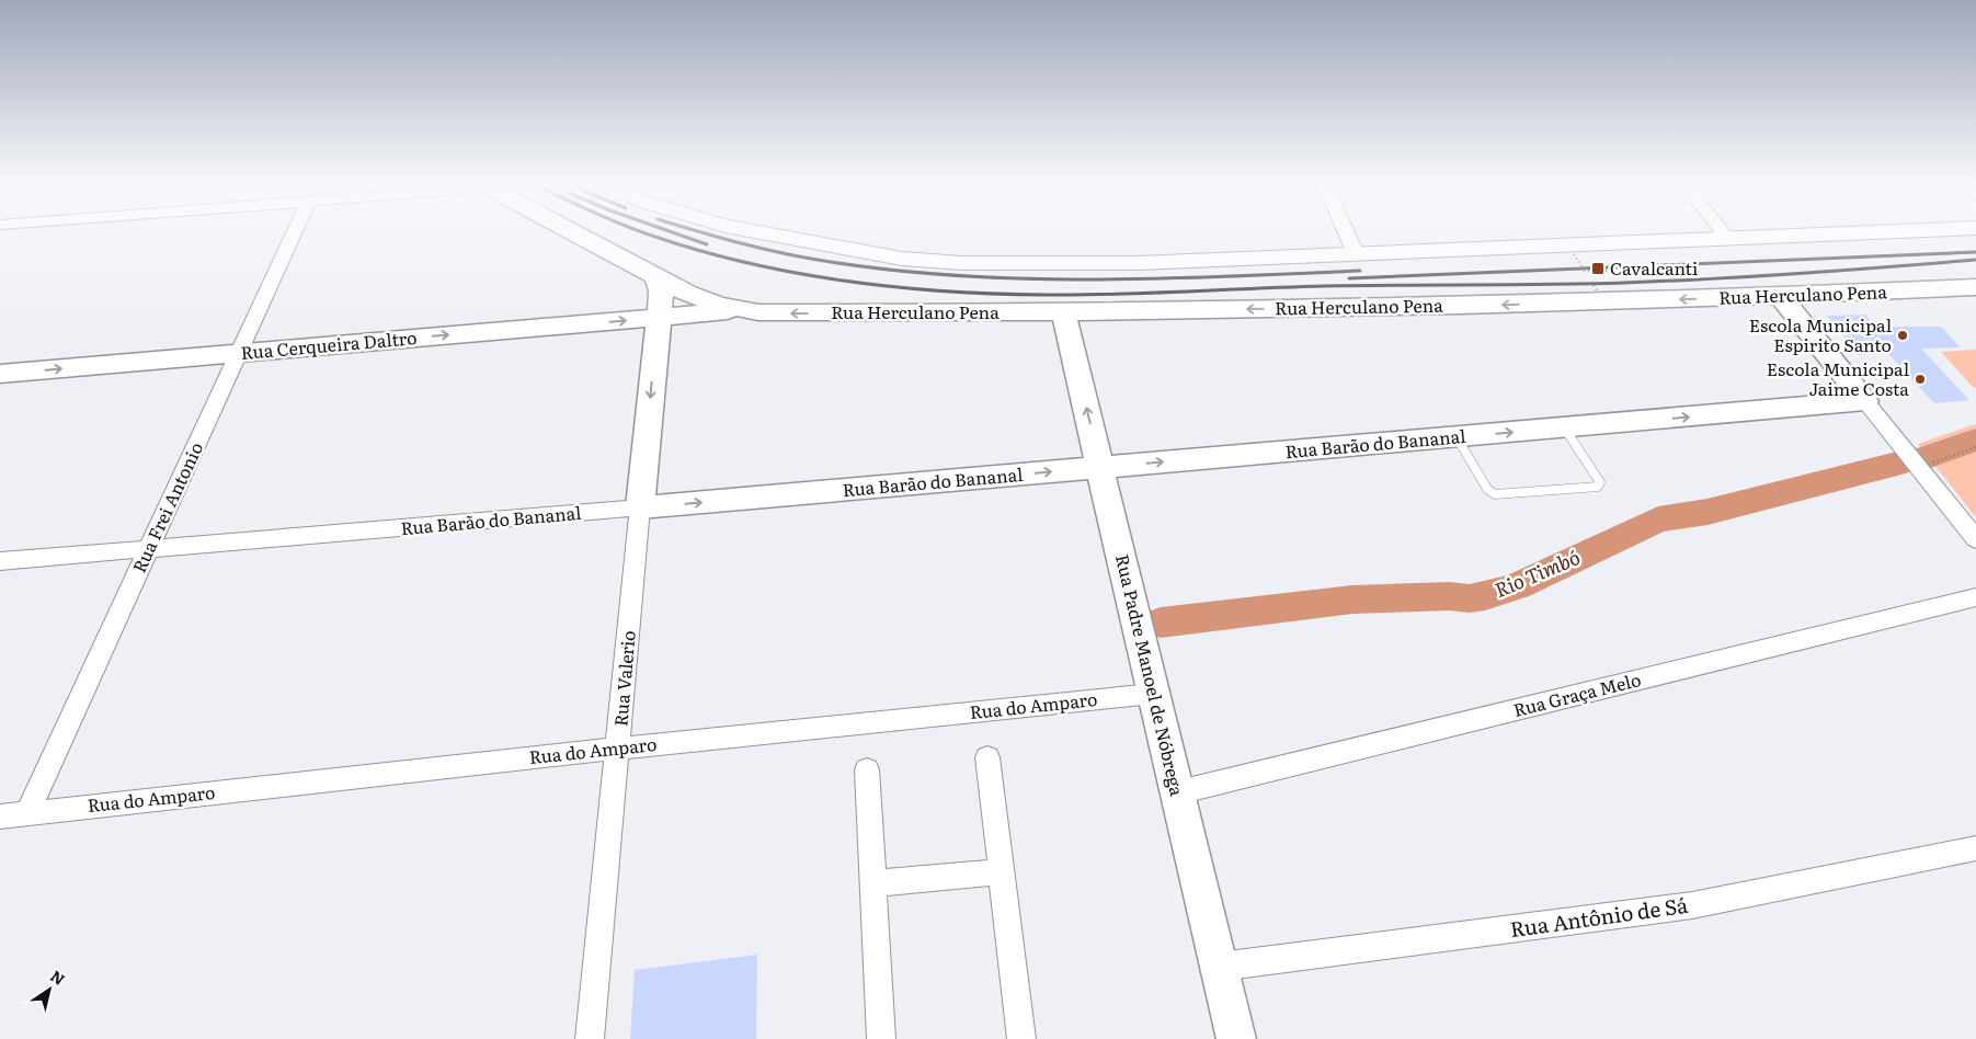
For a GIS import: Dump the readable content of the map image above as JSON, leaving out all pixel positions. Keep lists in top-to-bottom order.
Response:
{
  "streets": {
    "main road": [
      "Rua Herculano Pena",
      "Rua Cerqueira Daltro",
      "Rua Barão do Bananal",
      "Rua Padre Manoel de Nóbrega",
      "Rua Valerio"
    ],
    "street": [
      "Rua Frei Antonio",
      "Rua Graça Melo",
      "Rua do Amparo",
      "Rua Antônio de Sá"
    ]
  },
  "crossings": [
    ["Rua Herculano Pena", "Rua Cerqueira Daltro"],
    ["Rua Herculano Pena", "Rua Padre Manoel de Nóbrega"],
    ["Rua Cerqueira Daltro", "Rua Frei Antonio"],
    ["Rua Cerqueira Daltro", "Rua Valerio"],
    ["Rua Barão do Bananal", "Rua Frei Antonio"],
    ["Rua Barão do Bananal", "Rua Padre Manoel de Nóbrega"],
    ["Rua Barão do Bananal", "Rua Valerio"],
    ["Rua Frei Antonio", "Rua do Amparo"],
    ["Rua Padre Manoel de Nóbrega", "Rua Graça Melo"],
    ["Rua Padre Manoel de Nóbrega", "Rua do Amparo"],
    ["Rua Padre Manoel de Nóbrega", "Rua Antônio de Sá"],
    ["Rua Valerio", "Rua do Amparo"]
  ],
  "one_way": ["Rua Herculano Pena", "Rua Cerqueira Daltro", "Rua Barão do Bananal"],
  "water": ["Rio Timbó"],
  "places": {
    "transit": ["Cavalcanti"],
    "other": ["Escola Municipal Espirito Santo", "Escola Municipal Jaime Costa"]
  },
  "north": "top right"
}
